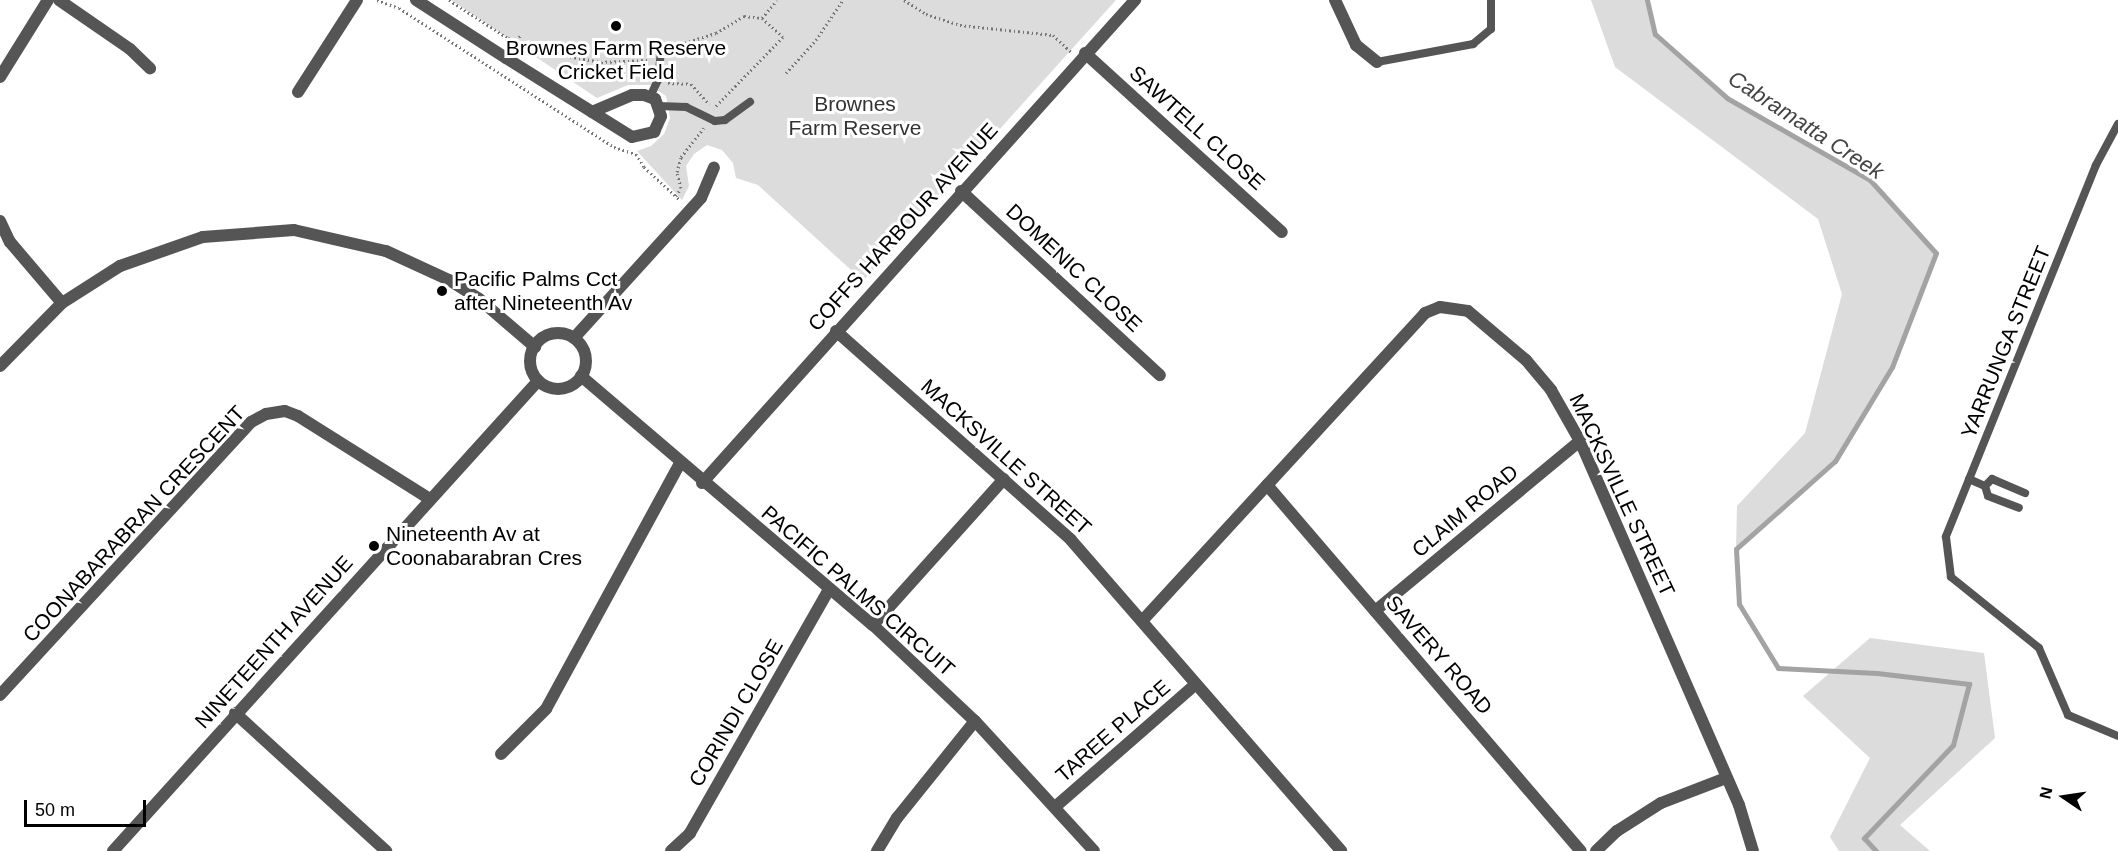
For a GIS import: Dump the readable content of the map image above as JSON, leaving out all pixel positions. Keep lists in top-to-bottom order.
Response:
{
  "streets": {
    "street": [
      "SAWTELL CLOSE",
      "COFFS HARBOUR AVENUE",
      "DOMENIC CLOSE",
      "MACKSVILLE STREET",
      "CLAIM ROAD",
      "COONABARABRAN CRESCENT",
      "PACIFIC PALMS CIRCUIT",
      "NINETEENTH AVENUE",
      "SAVERY ROAD",
      "CORINDI CLOSE",
      "TAREE PLACE"
    ],
    "lane": ["YARRUNGA STREET"]
  },
  "crossings": [
    ["SAWTELL CLOSE", "COFFS HARBOUR AVENUE"],
    ["COFFS HARBOUR AVENUE", "DOMENIC CLOSE"],
    ["COFFS HARBOUR AVENUE", "MACKSVILLE STREET"],
    ["COFFS HARBOUR AVENUE", "PACIFIC PALMS CIRCUIT"],
    ["MACKSVILLE STREET", "CLAIM ROAD"],
    ["MACKSVILLE STREET", "SAVERY ROAD"],
    ["MACKSVILLE STREET", "TAREE PLACE"],
    ["CLAIM ROAD", "SAVERY ROAD"],
    ["COONABARABRAN CRESCENT", "NINETEENTH AVENUE"],
    ["PACIFIC PALMS CIRCUIT", "NINETEENTH AVENUE"],
    ["PACIFIC PALMS CIRCUIT", "CORINDI CLOSE"],
    ["PACIFIC PALMS CIRCUIT", "TAREE PLACE"]
  ],
  "water": ["Cabramatta Creek"],
  "parks": ["Brownes Farm Reserve"],
  "places": ["Brownes Farm Reserve Cricket Field", "Pacific Palms Cct after Nineteenth Av", "Nineteenth Av at Coonabarabran Cres"],
  "scale_bar": "50 m",
  "north": "left"
}
